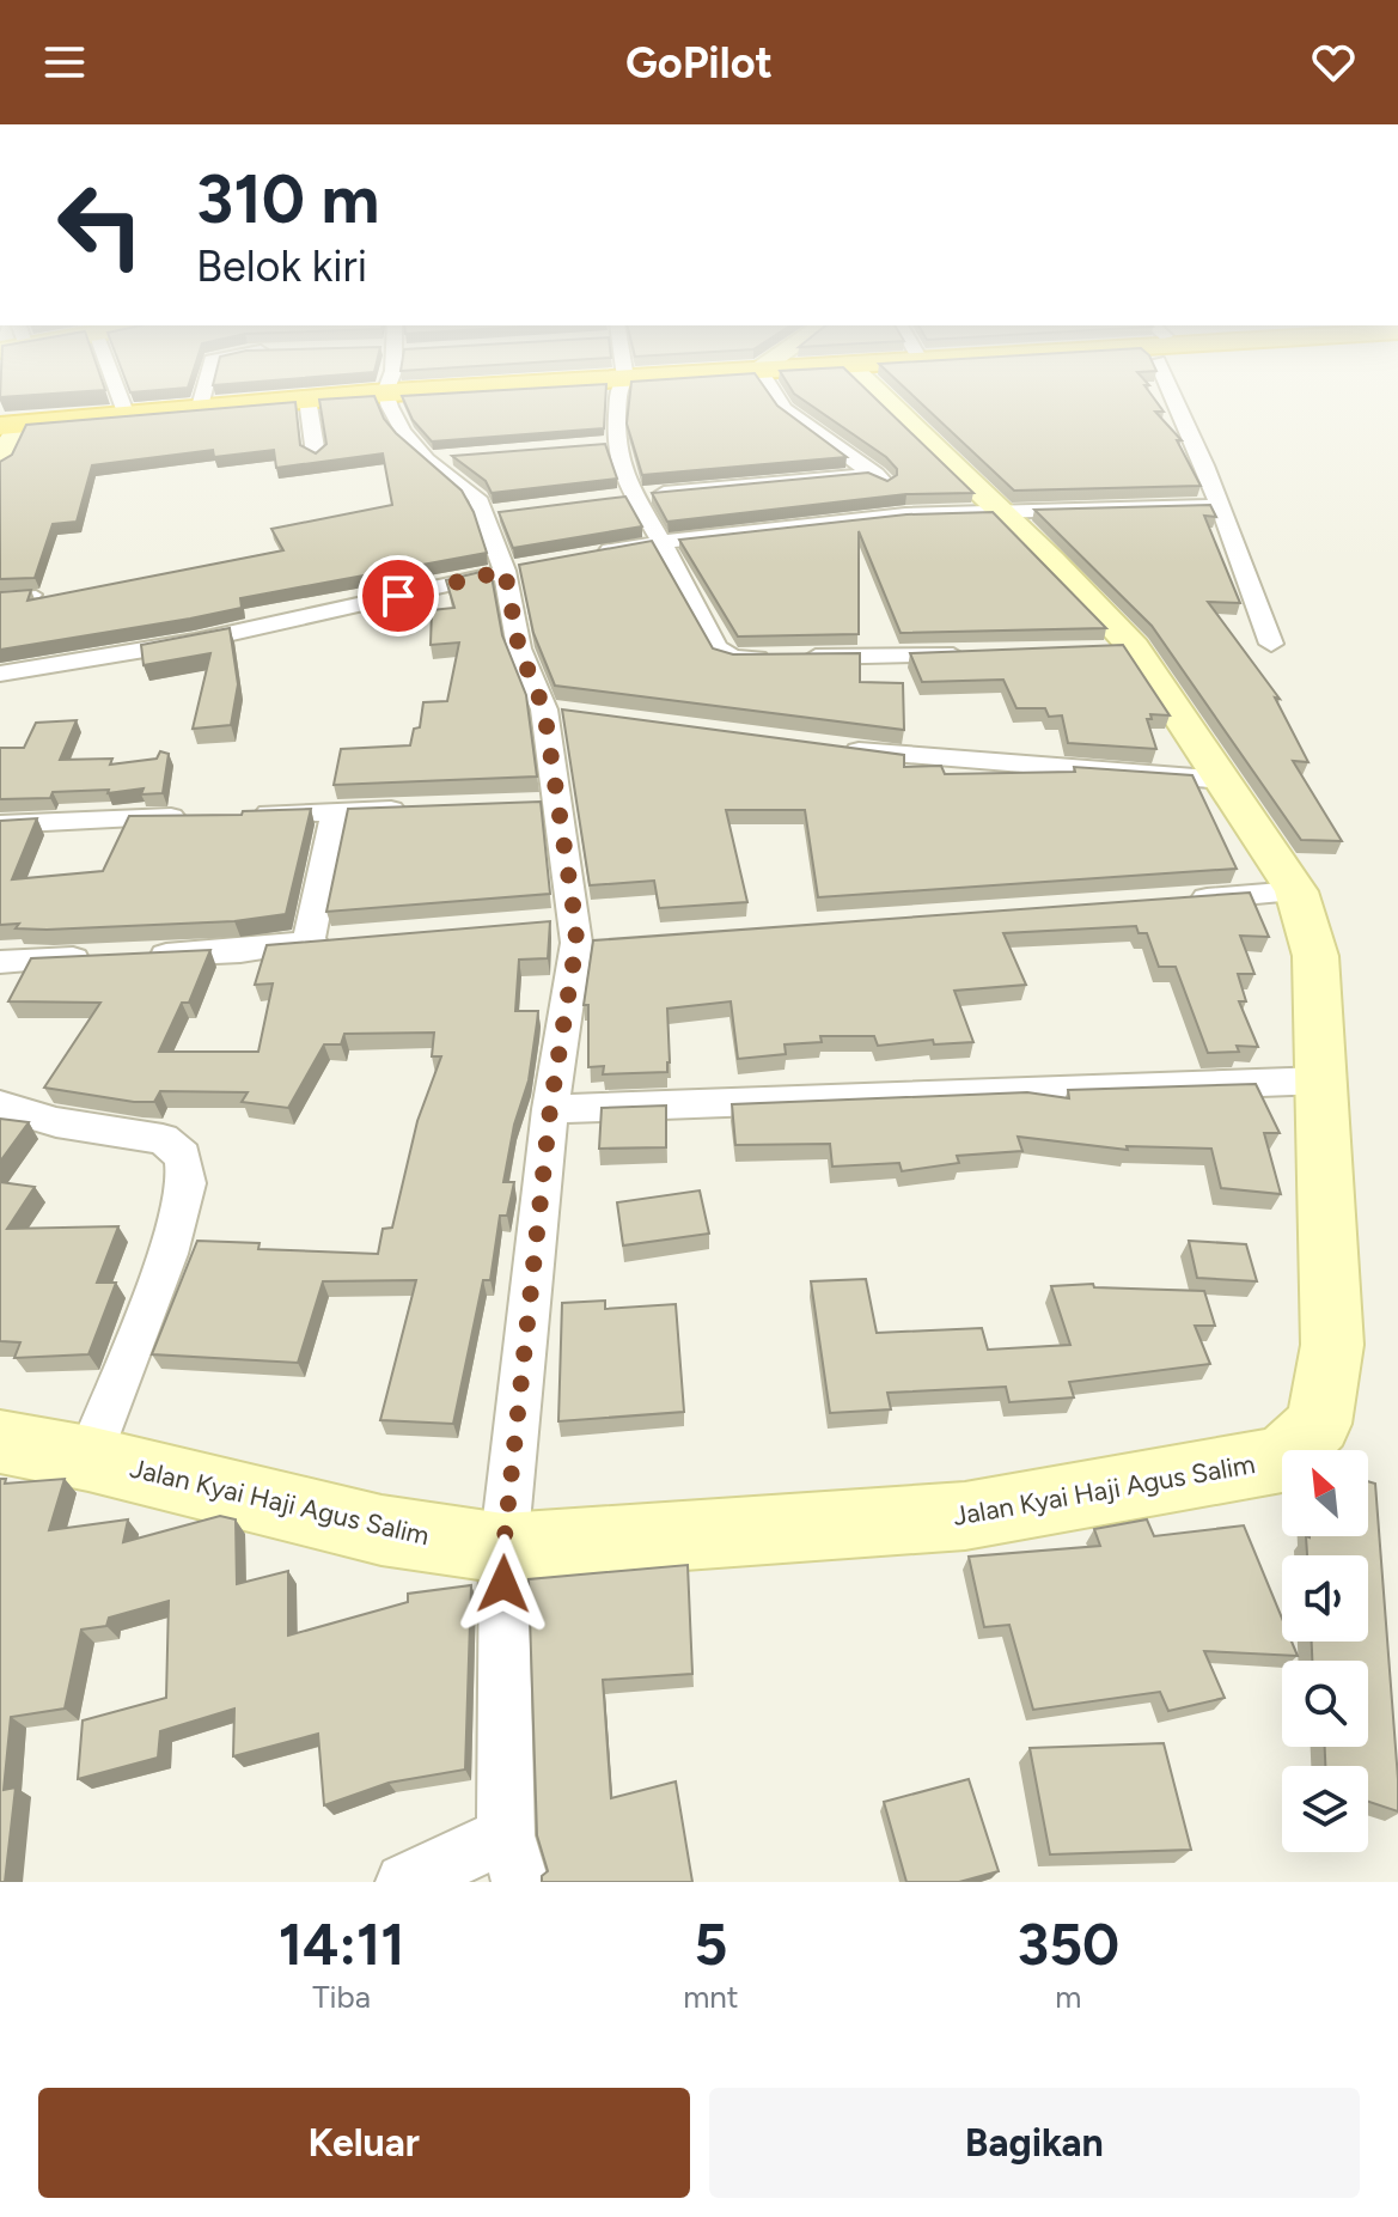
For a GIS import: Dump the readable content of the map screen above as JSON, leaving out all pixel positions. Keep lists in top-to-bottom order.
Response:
{
  "streets": {
    "street": ["Jalan Kyai Haji Agus Salim"]
  },
  "north": "top left",
  "page": {
    "header": "GoPilot",
    "turn": ["310 m", "Belok kiri"],
    "eta": [
      "14:11",
      "Tiba",
      "5",
      "mnt",
      "350",
      "m"
    ],
    "buttons": ["Keluar", "Bagikan"]
  }
}
